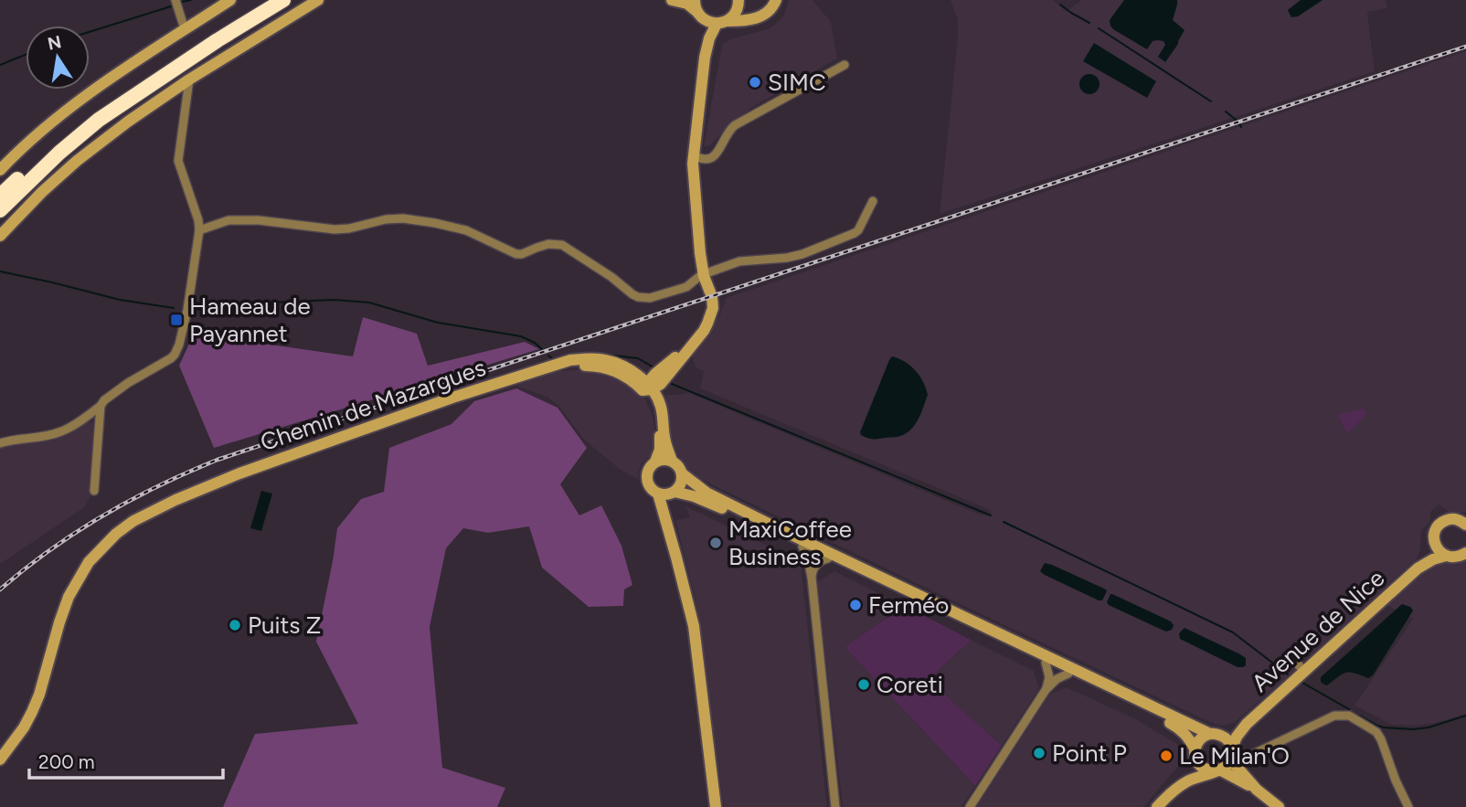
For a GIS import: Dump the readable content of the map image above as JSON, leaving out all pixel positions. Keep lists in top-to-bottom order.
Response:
{
  "streets": {
    "main road": ["Chemin de Mazargues", "Avenue de Nice"]
  },
  "places": {
    "other": [
      "SIMC",
      "MaxiCoffee Business",
      "Ferméo",
      "Puits Z",
      "Coreti",
      "Point P",
      "Le Milan'O"
    ],
    "transit": ["Hameau de Payannet"]
  },
  "scale_bar": "200 m",
  "north": "top"
}
